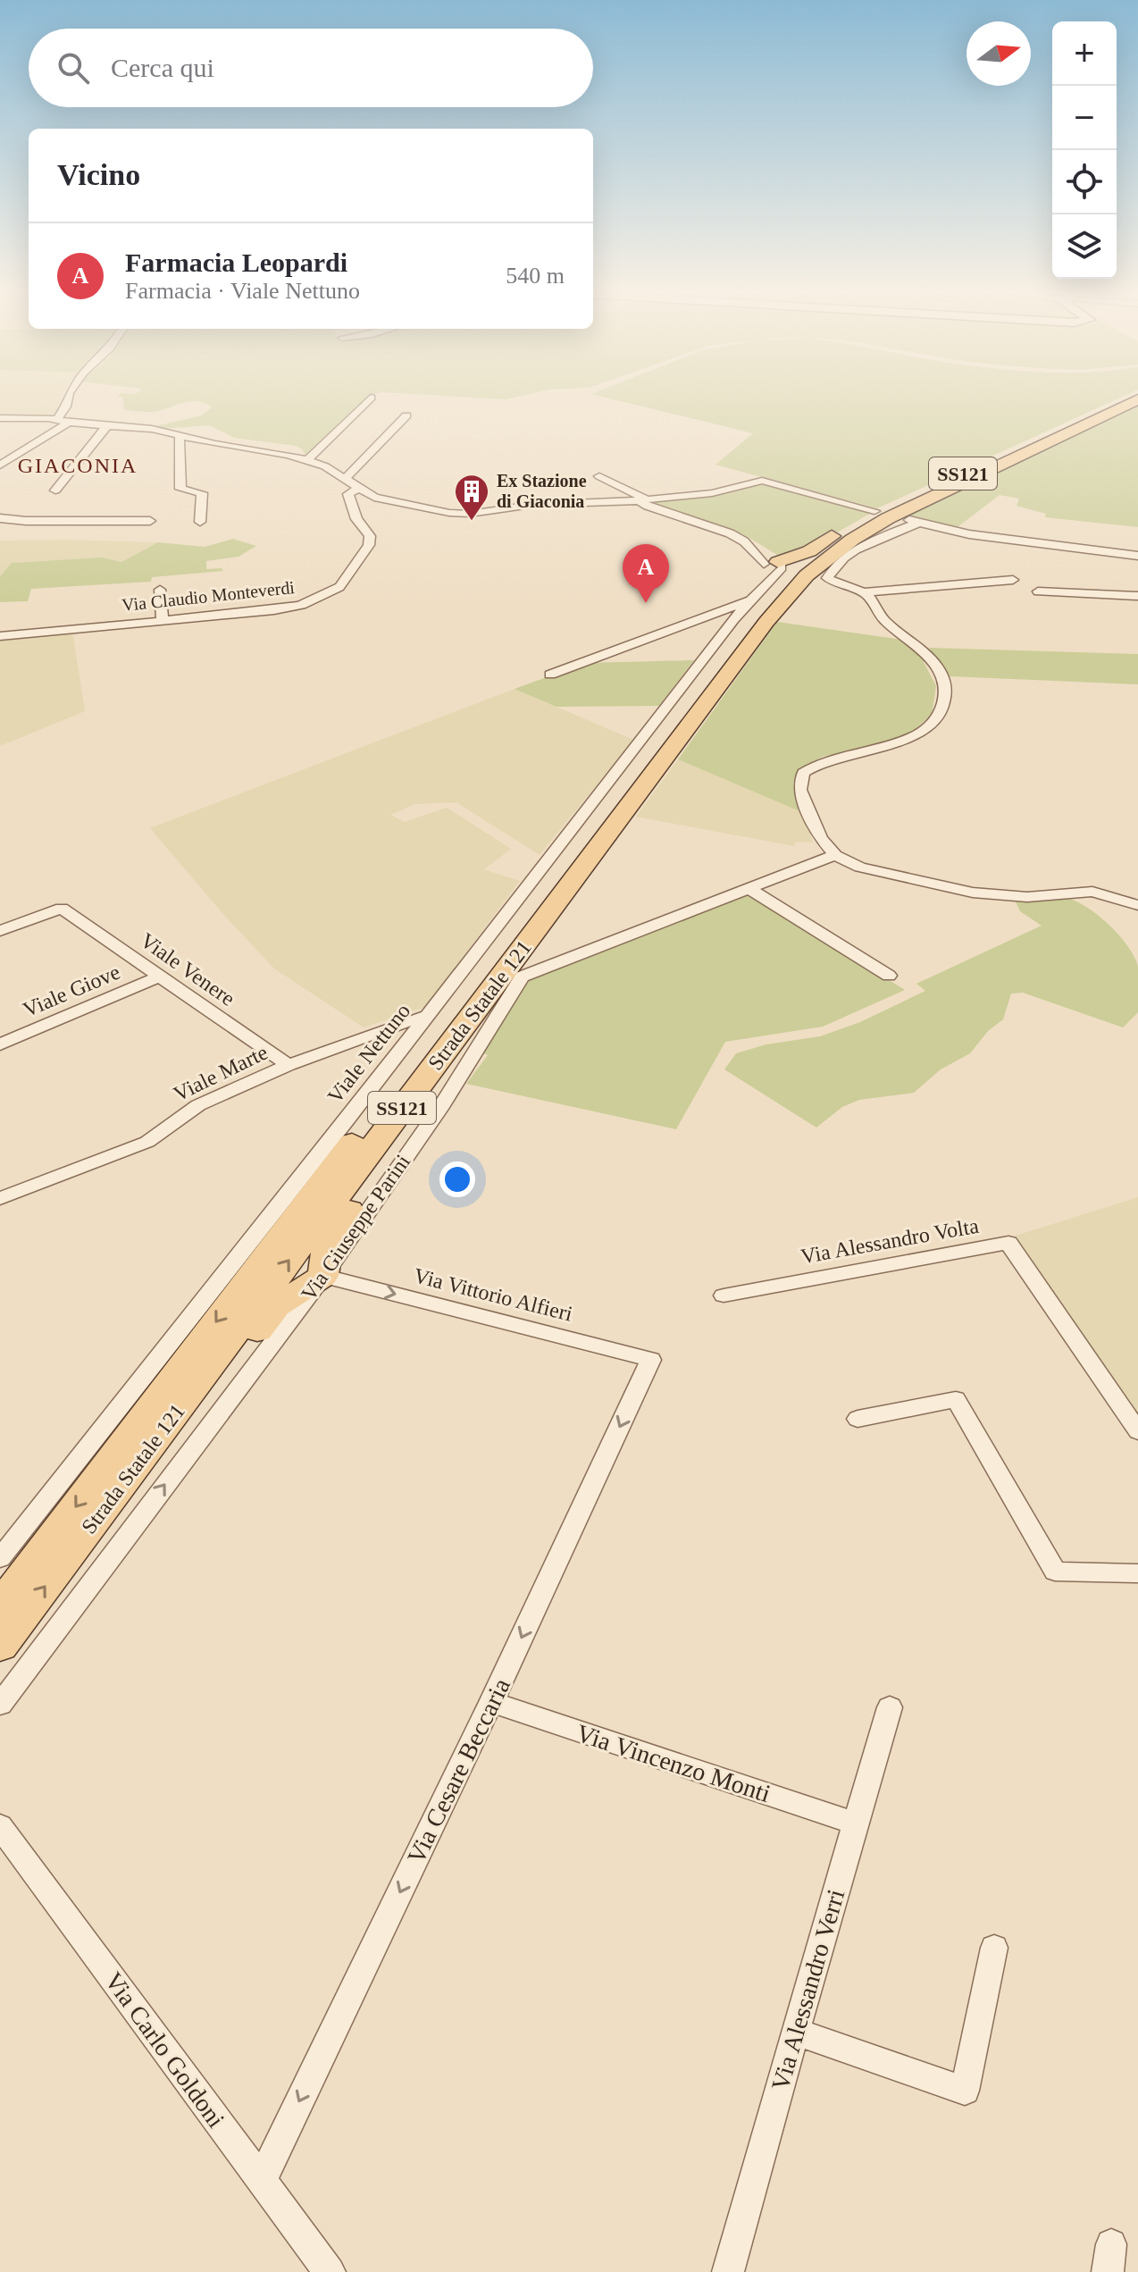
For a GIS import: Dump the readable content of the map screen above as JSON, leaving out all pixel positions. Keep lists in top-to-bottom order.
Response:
{
  "streets": {
    "main road": ["SS121", "Strada Statale 121"],
    "street": [
      "Via Claudio Monteverdi",
      "Viale Venere",
      "Viale Giove",
      "Viale Nettuno",
      "Viale Marte",
      "Via Giuseppe Parini",
      "Via Alessandro Volta",
      "Via Vittorio Alfieri",
      "Via Vincenzo Monti",
      "Via Cesare Beccaria",
      "Via Alessandro Verri",
      "Via Carlo Goldoni"
    ]
  },
  "crossings": [
    ["SS121", "Strada Statale 121"],
    ["Viale Venere", "Viale Giove"],
    ["Viale Venere", "Viale Marte"],
    ["Strada Statale 121", "Viale Nettuno"],
    ["Viale Nettuno", "Viale Marte"],
    ["Via Giuseppe Parini", "Via Vittorio Alfieri"],
    ["Via Vittorio Alfieri", "Via Cesare Beccaria"],
    ["Via Vincenzo Monti", "Via Cesare Beccaria"],
    ["Via Vincenzo Monti", "Via Alessandro Verri"],
    ["Via Cesare Beccaria", "Via Carlo Goldoni"]
  ],
  "one_way": ["Via Giuseppe Parini", "Via Vittorio Alfieri", "Via Cesare Beccaria"],
  "districts": ["GIACONIA"],
  "places": {
    "building": ["Ex Stazione di Giaconia"]
  },
  "north": "right",
  "page": {
    "map_buttons": ["+", "−"],
    "search": "Cerca qui",
    "heading": "Vicino",
    "list": [
      {
        "mark": "A",
        "name": "Farmacia Leopardi",
        "note": "Farmacia · Viale Nettuno",
        "value": "540 m"
      }
    ],
    "pins": "A"
  }
}
